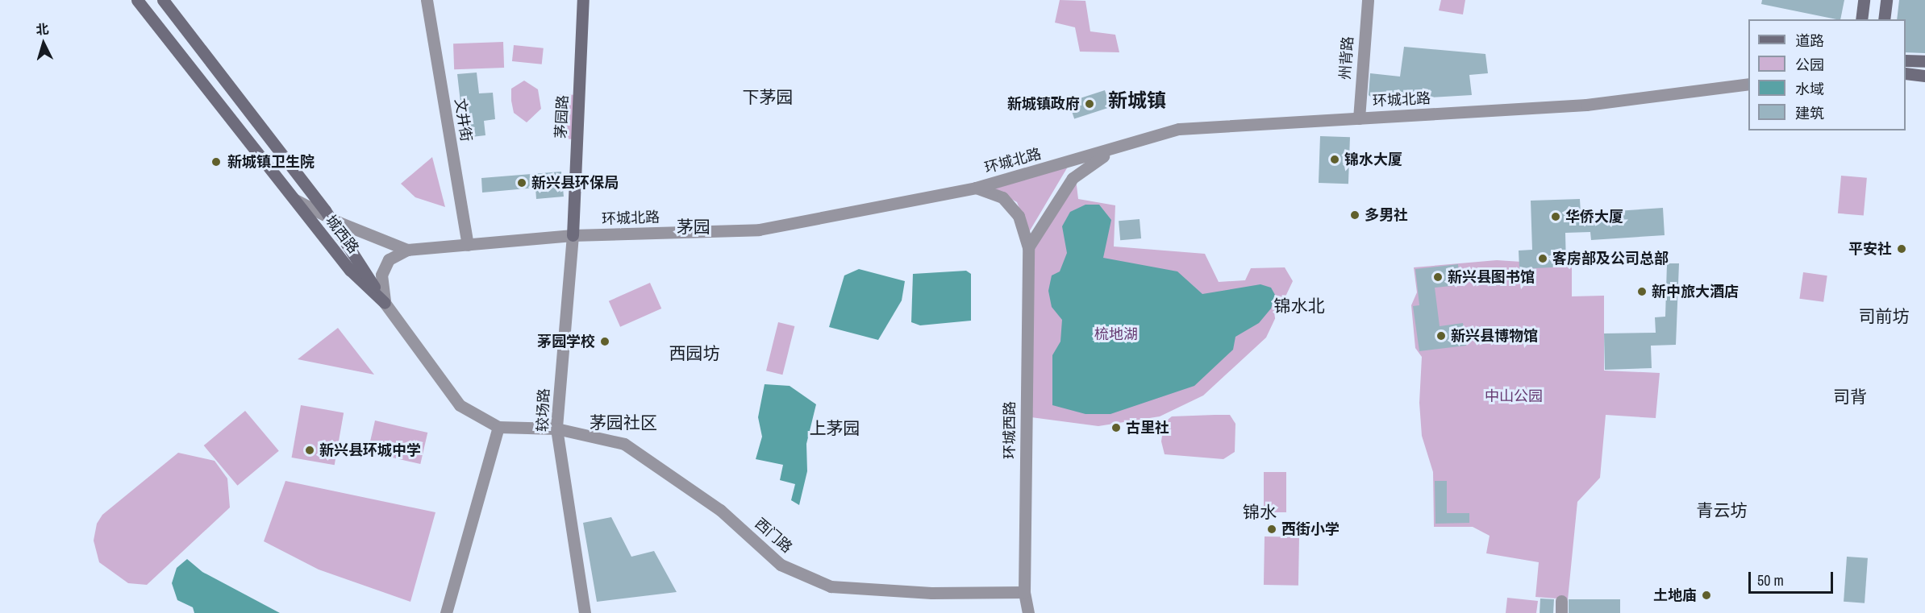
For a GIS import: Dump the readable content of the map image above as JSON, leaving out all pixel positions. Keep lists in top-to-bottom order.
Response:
{
  "streets": {
    "main road": ["茅园路", "城西路"],
    "street": [
      "州背路",
      "环城北路",
      "文井街",
      "较场路",
      "环城西路",
      "西门路"
    ]
  },
  "crossings": [
    ["州背路", "环城北路"],
    ["环城北路", "茅园路"],
    ["环城北路", "文井街"],
    ["环城北路", "城西路"],
    ["环城北路", "较场路"],
    ["环城北路", "环城西路"],
    ["茅园路", "较场路"],
    ["城西路", "较场路"],
    ["城西路", "西门路"],
    ["较场路", "西门路"],
    ["环城西路", "西门路"]
  ],
  "districts": [
    "下茅园",
    "新城镇",
    "茅园",
    "锦水北",
    "司前坊",
    "西园坊",
    "司背",
    "茅园社区",
    "上茅园",
    "青云坊",
    "锦水"
  ],
  "parks": ["梳地湖", "中山公园"],
  "places": [
    "新城镇政府",
    "锦水大厦",
    "新城镇卫生院",
    "新兴县环保局",
    "多男社",
    "华侨大厦",
    "平安社",
    "客房部及公司总部",
    "新兴县图书馆",
    "新中旅大酒店",
    "新兴县博物馆",
    "茅园学校",
    "古里社",
    "新兴县环城中学",
    "西街小学",
    "土地庙"
  ],
  "legend": [
    "道路",
    "公园",
    "水域",
    "建筑"
  ],
  "scale_bar": "50 m",
  "north": "top"
}
